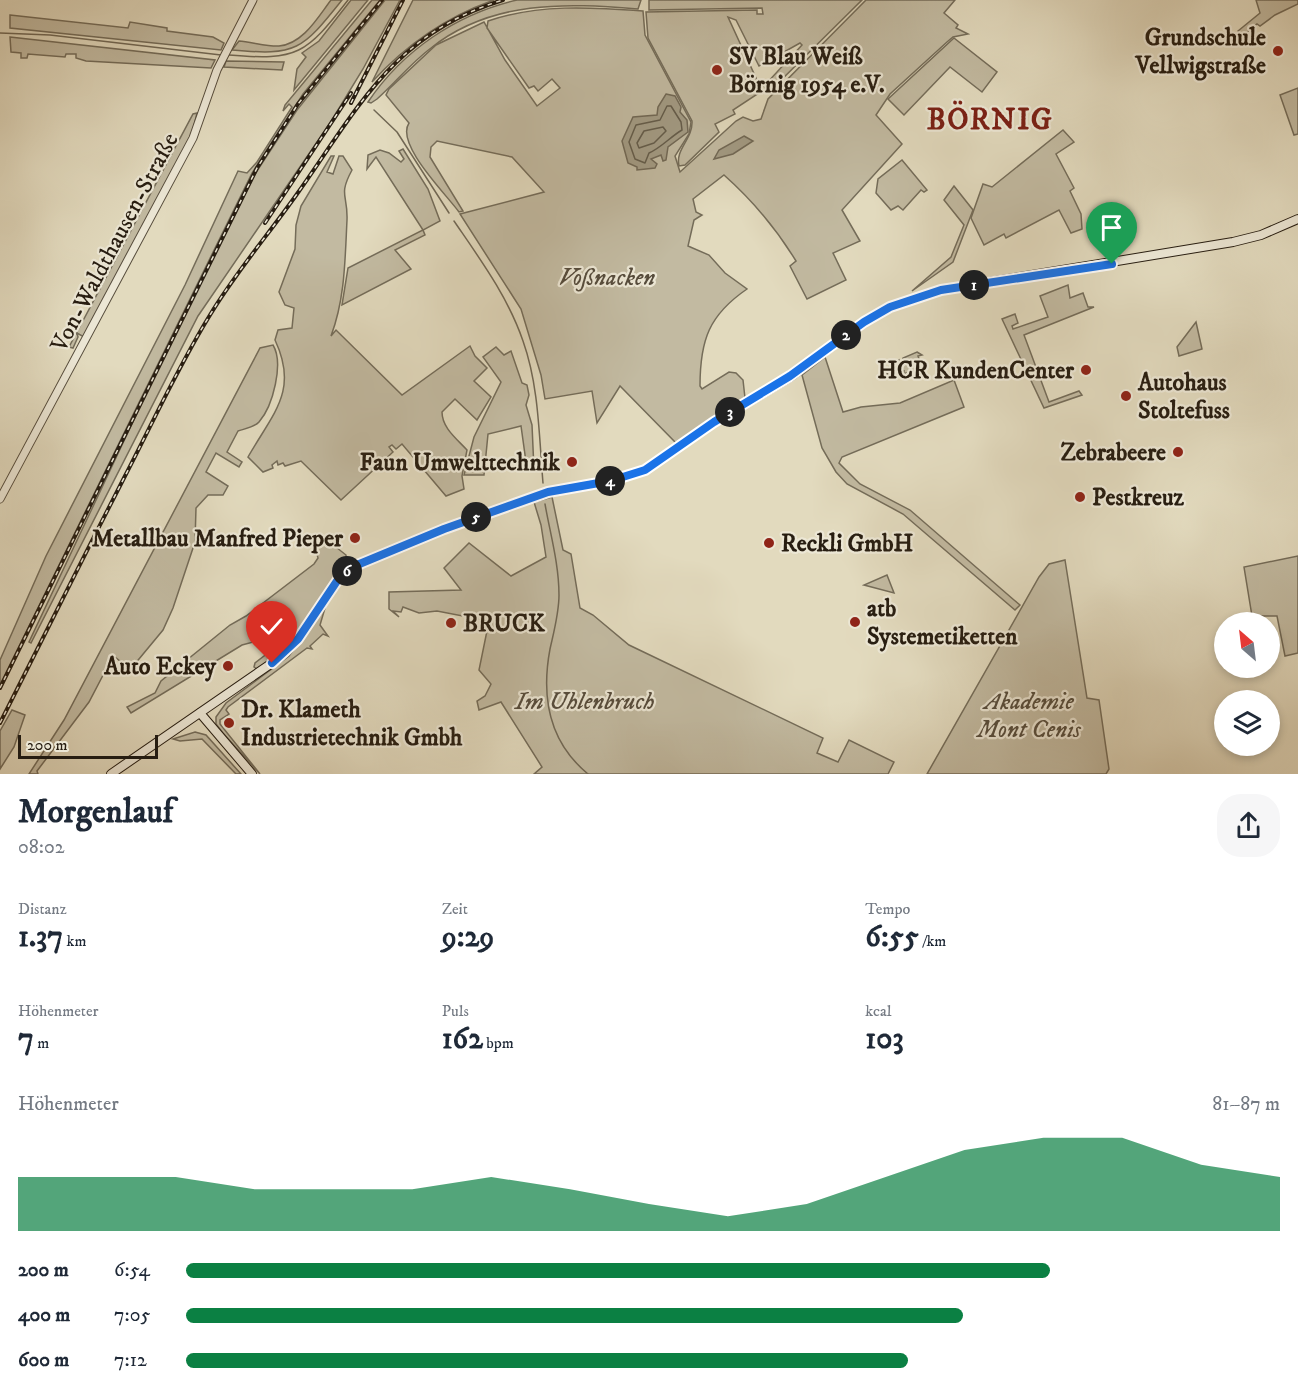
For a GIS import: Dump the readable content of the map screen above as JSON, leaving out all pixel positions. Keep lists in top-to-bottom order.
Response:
{
  "streets": {
    "street": ["Von-Waldthausen-Straße"]
  },
  "districts": ["BÖRNIG"],
  "parks": ["Voßnacken", "Im Uhlenbruch", "Akademie Mont Cenis"],
  "places": [
    "Grundschule Vellwigstraße",
    "SV Blau Weiß Börnig 1954 e.V.",
    "HCR KundenCenter",
    "Autohaus Stoltefuss",
    "Zebrabeere",
    "Faun Umwelttechnik",
    "Pestkreuz",
    "Metallbau Manfred Pieper",
    "Reckli GmbH",
    "atb Systemetiketten",
    "BRUCK",
    "Auto Eckey",
    "Dr. Klameth Industrietechnik Gmbh"
  ],
  "scale_bar": "200 m",
  "north": "top left",
  "page": {
    "pins": [
      "1",
      "2",
      "3",
      "4",
      "5",
      "6"
    ],
    "scale": "200 m",
    "heading": ["Morgenlauf", "08:02"],
    "stats": [
      ["Distanz", "1.37 km"],
      ["Zeit", "9:29"],
      ["Tempo", "6:55 /km"],
      ["Höhenmeter", "7 m"],
      ["Puls", "162 bpm"],
      ["kcal", "103"]
    ],
    "chart": ["Höhenmeter", "81–87 m"],
    "list": [
      {
        "name": "200 m",
        "note": "6:54"
      },
      {
        "name": "400 m",
        "note": "7:05"
      },
      {
        "name": "600 m",
        "note": "7:12"
      }
    ]
  }
}
